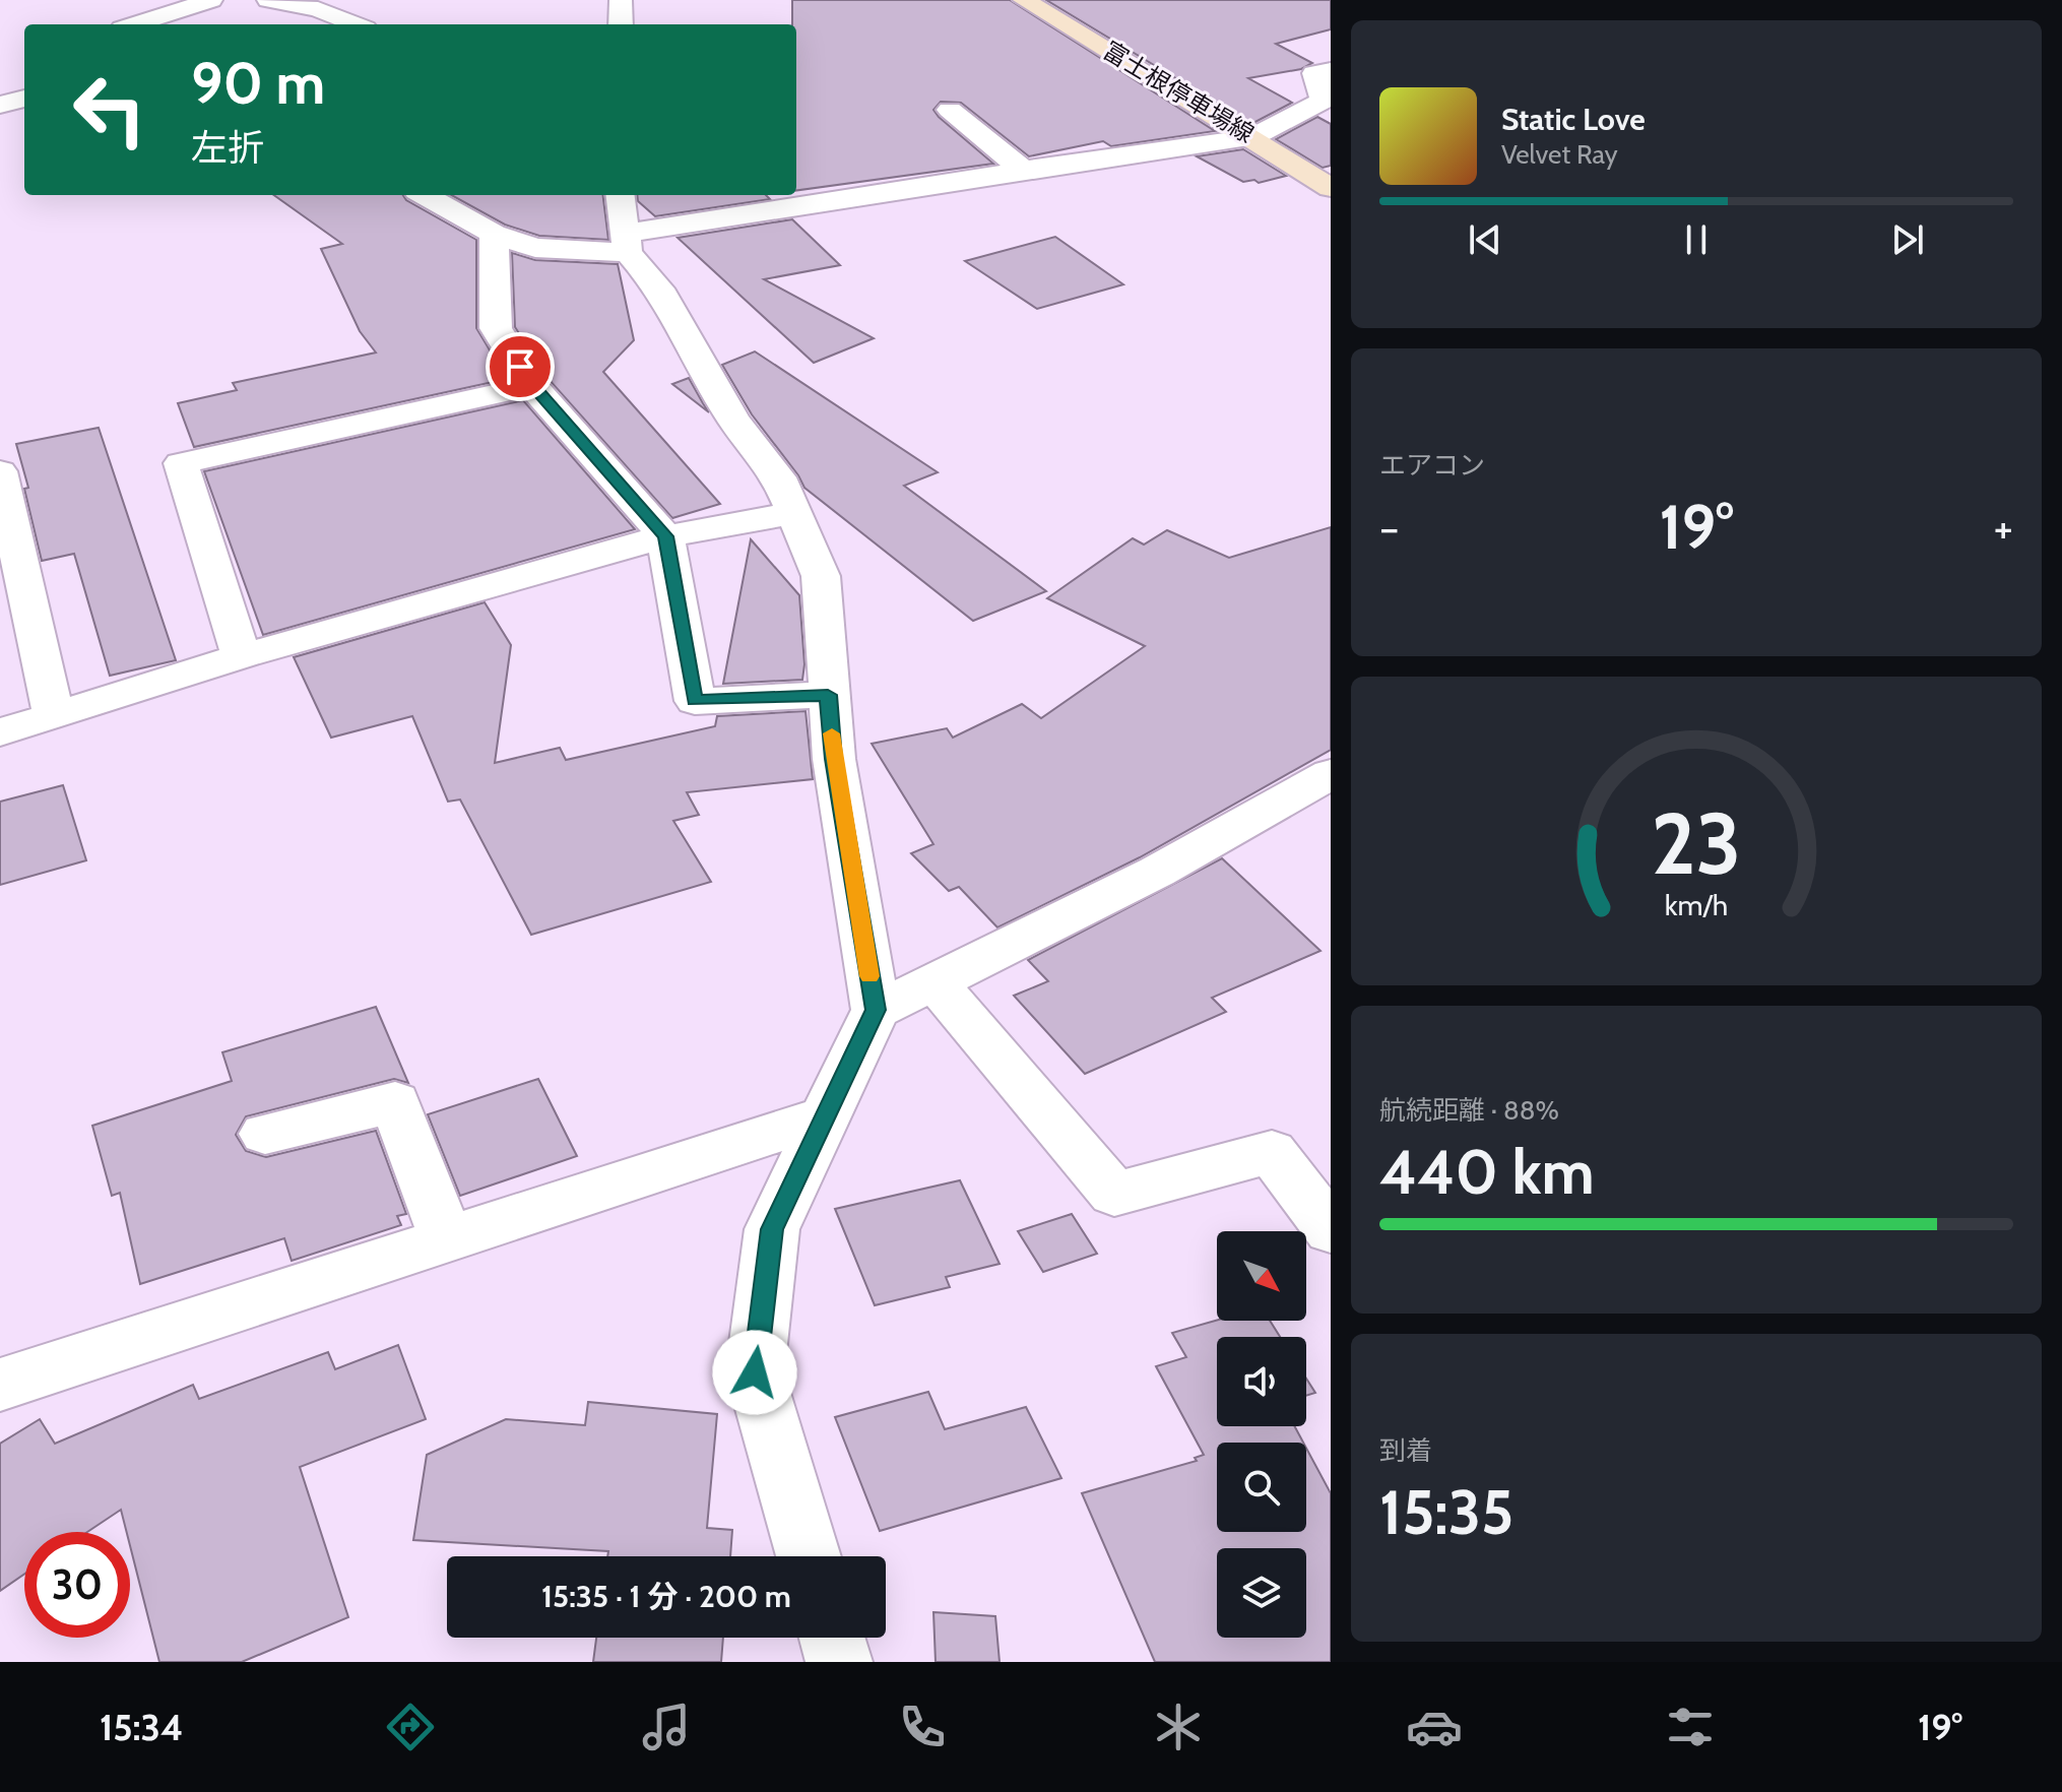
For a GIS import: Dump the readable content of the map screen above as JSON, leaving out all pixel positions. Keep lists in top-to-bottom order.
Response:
{
  "streets": {
    "main road": ["富士根停車場線"]
  },
  "north": "bottom right",
  "page": {
    "turn": ["90 m", "左折"],
    "song": ["Static Love", "Velvet Ray"],
    "tile": [
      "エアコン",
      ["航続距離 · 88%", "440 km"],
      ["到着", "15:35"]
    ],
    "heat": ["−", "19°", "+"],
    "limit": "30",
    "trip": "15:35 · 1 分 · 200 m",
    "tabs": ["15:34", "19°"],
    "gauge": ["23", "km/h"]
  }
}
